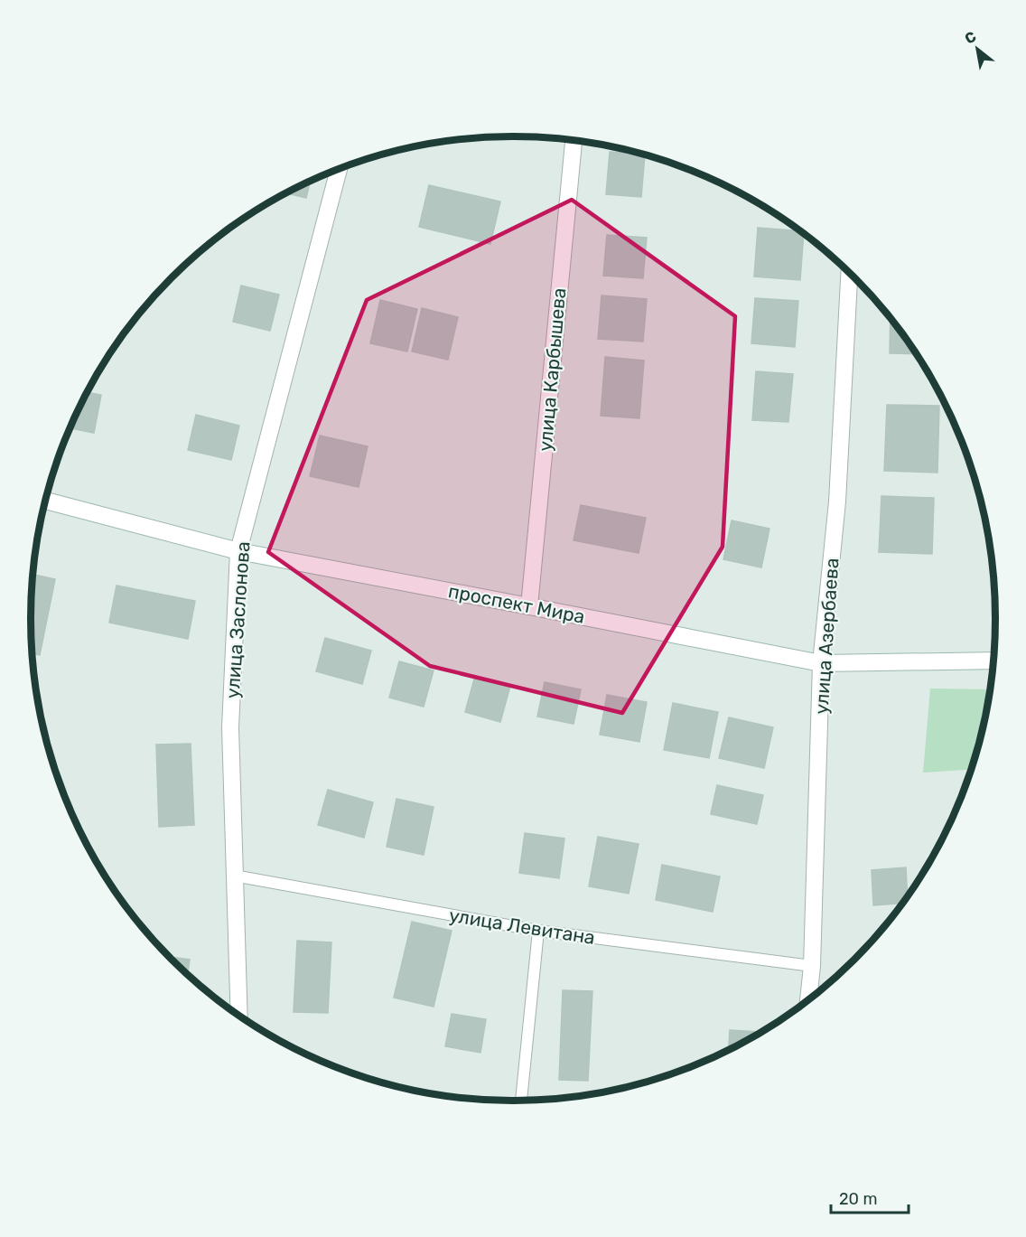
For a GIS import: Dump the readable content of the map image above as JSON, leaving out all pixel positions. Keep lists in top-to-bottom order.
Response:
{
  "streets": {
    "street": [
      "улица Карбышева",
      "проспект Мира",
      "улица Заслонова",
      "улица Азербаева"
    ],
    "lane": ["улица Левитана"]
  },
  "crossings": [
    ["улица Карбышева", "проспект Мира"],
    ["проспект Мира", "улица Заслонова"],
    ["проспект Мира", "улица Азербаева"],
    ["улица Заслонова", "улица Левитана"],
    ["улица Азербаева", "улица Левитана"]
  ],
  "scale_bar": "20 m",
  "north": "top left"
}
